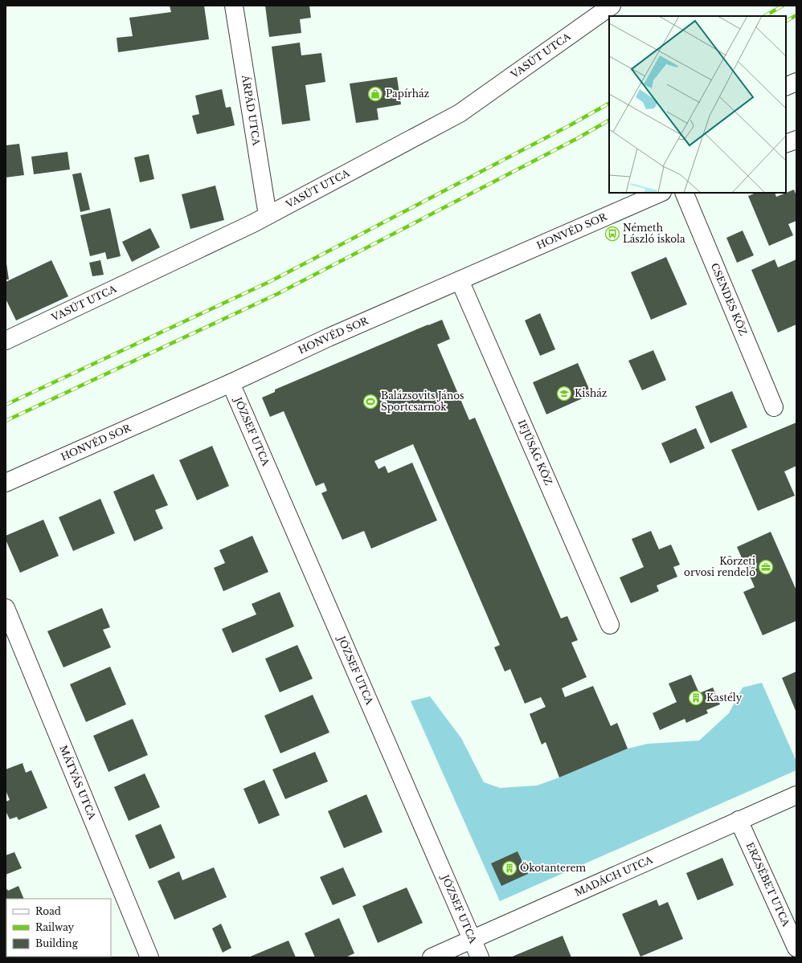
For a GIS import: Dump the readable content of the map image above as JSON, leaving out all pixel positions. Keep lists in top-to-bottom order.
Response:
{
  "streets": {
    "street": [
      "VASÚT UTCA",
      "ÁRPÁD UTCA",
      "HONVÉD SOR",
      "CSENDES KÖZ",
      "JÓZSEF UTCA",
      "IFJÚSÁG KÖZ",
      "MÁTYÁS UTCA",
      "MADÁCH UTCA",
      "ERZSÉBET UTCA"
    ]
  },
  "crossings": [
    ["VASÚT UTCA", "ÁRPÁD UTCA"],
    ["HONVÉD SOR", "JÓZSEF UTCA"],
    ["HONVÉD SOR", "IFJÚSÁG KÖZ"],
    ["JÓZSEF UTCA", "MADÁCH UTCA"],
    ["MADÁCH UTCA", "ERZSÉBET UTCA"]
  ],
  "places": {
    "shop": ["Papírház"],
    "bus stop": ["Németh László iskola"],
    "school or university": ["Kisház"],
    "sports": ["Balázsovits János Sportcsarnok"],
    "office": ["Körzeti orvosi rendelő"],
    "building": ["Kastély", "Ökotanterem"]
  },
  "legend": ["Road", "Railway", "Building"]
}
